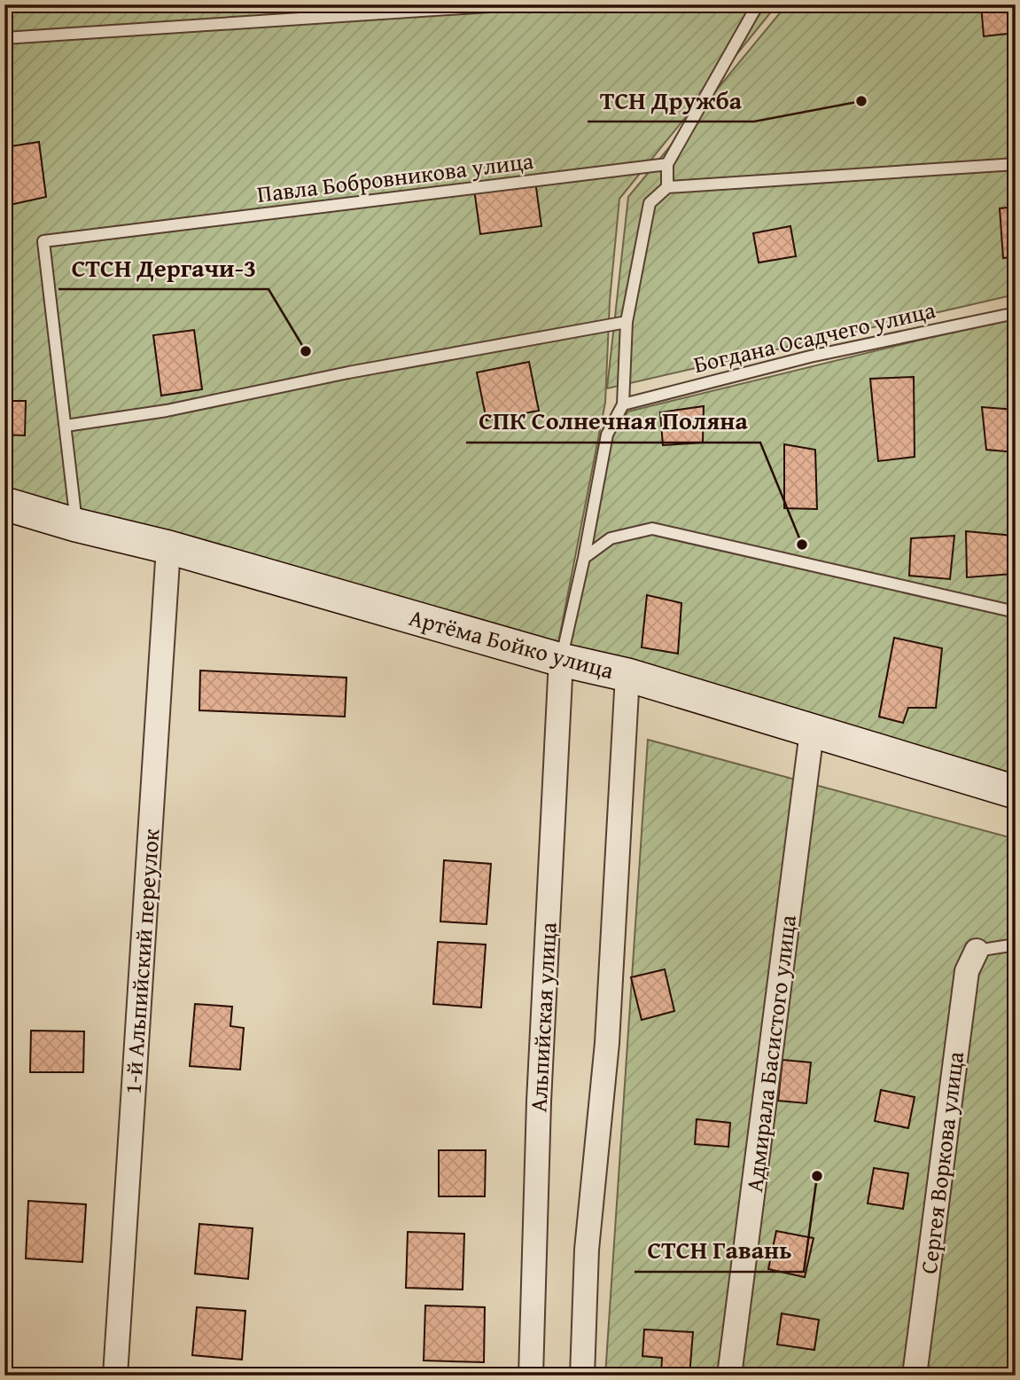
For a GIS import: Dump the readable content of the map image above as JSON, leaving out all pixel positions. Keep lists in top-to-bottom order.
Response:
{
  "streets": {
    "main road": ["Артёма Бойко улица"],
    "street": [
      "1-й Альпийский переулок",
      "Альпийская улица",
      "Адмирала Басистого улица",
      "Сергея Воркова улица"
    ],
    "lane": ["Павла Бобровникова улица", "Богдана Осадчего улица"]
  },
  "crossings": [
    ["Павла Бобровникова улица", "Артёма Бойко улица"],
    ["Артёма Бойко улица", "1-й Альпийский переулок"],
    ["Артёма Бойко улица", "Альпийская улица"],
    ["Артёма Бойко улица", "Адмирала Басистого улица"]
  ],
  "places": [
    "ТСН Дружба",
    "СТСН Дергачи-3",
    "СПК Солнечная Поляна",
    "СТСН Гавань"
  ]
}
